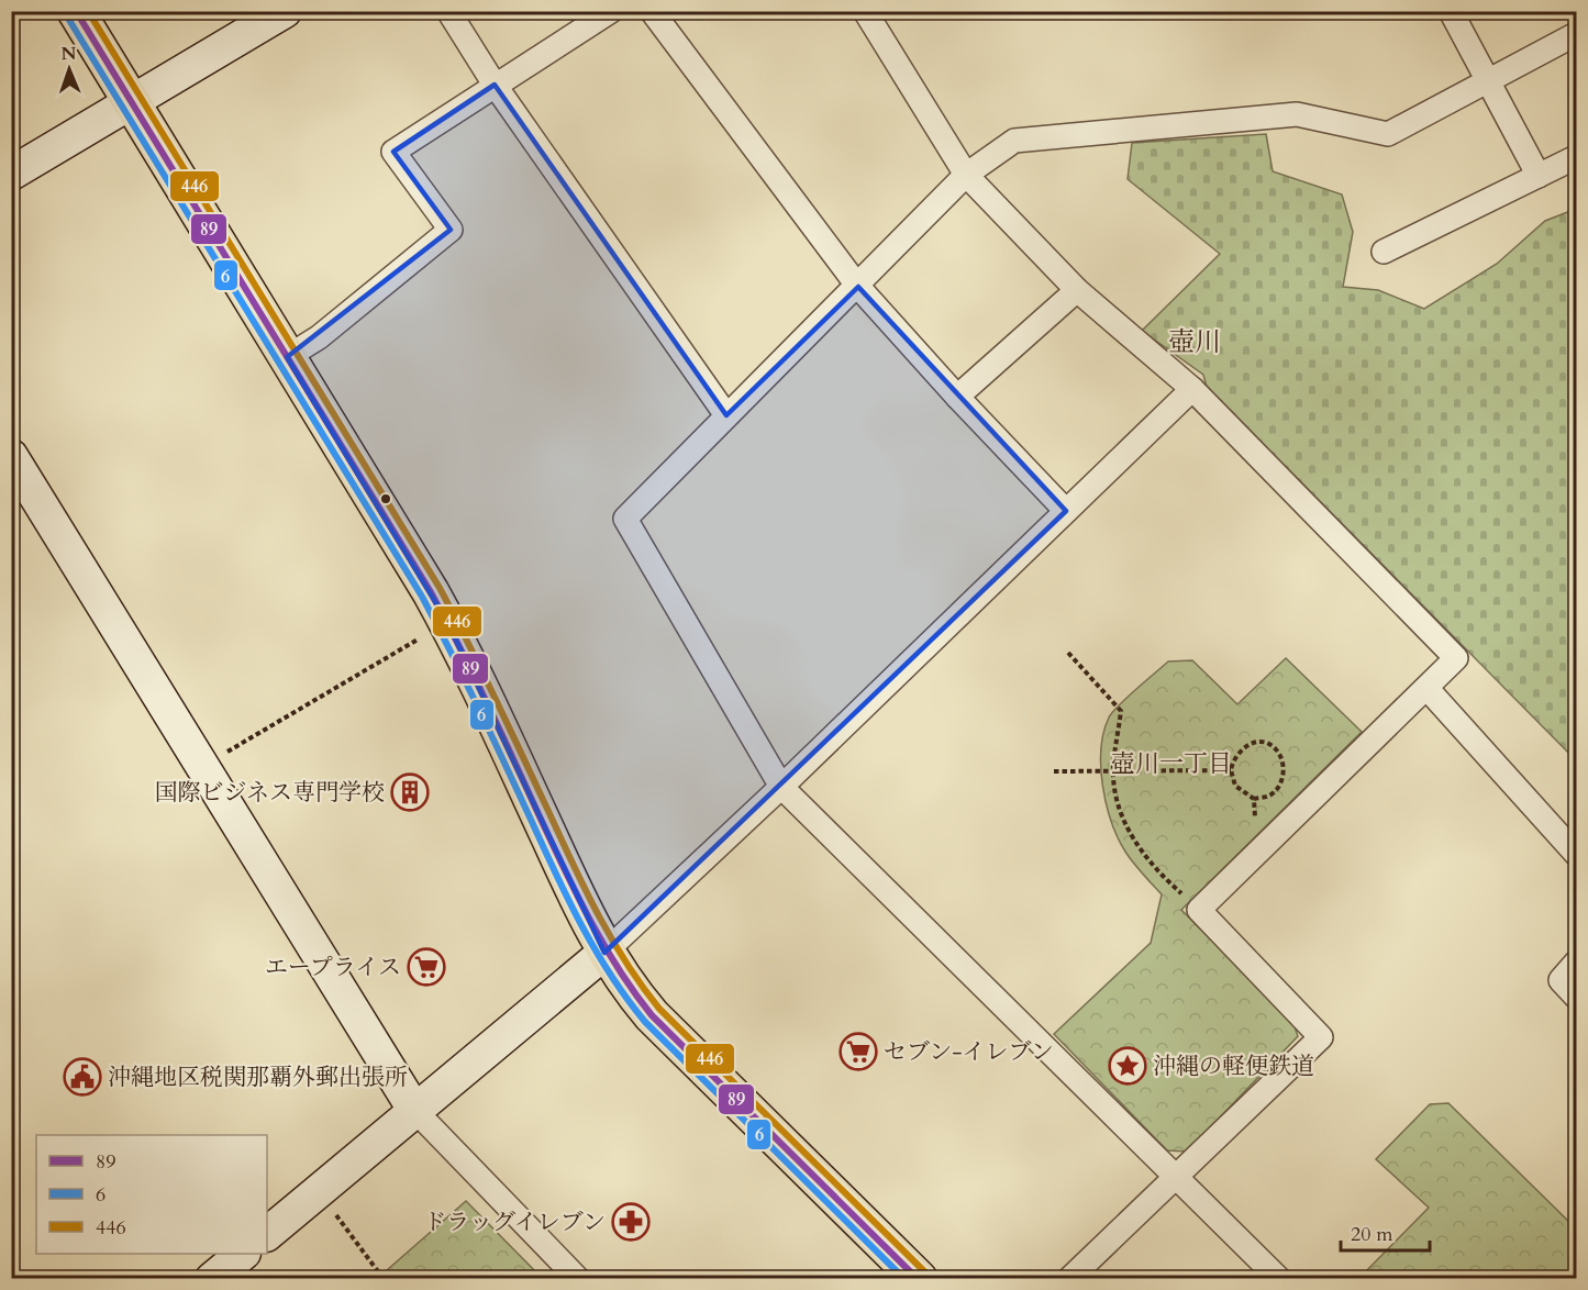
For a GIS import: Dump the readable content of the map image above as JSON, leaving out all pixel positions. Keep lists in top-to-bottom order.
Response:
{
  "districts": ["壺川", "壺川一丁目"],
  "places": {
    "building": ["国際ビジネス専門学校"],
    "supermarket": ["エープライス", "セブン-イレブン"],
    "place": ["沖縄の軽便鉄道"],
    "public building": ["沖縄地区税関那覇外郵出張所"],
    "pharmacy": ["ドラッグイレブン"]
  },
  "lines": ["transit line 89", "transit line 446", "transit line 6"],
  "legend": ["89", "6", "446"],
  "scale_bar": "20 m",
  "north": "top"
}
